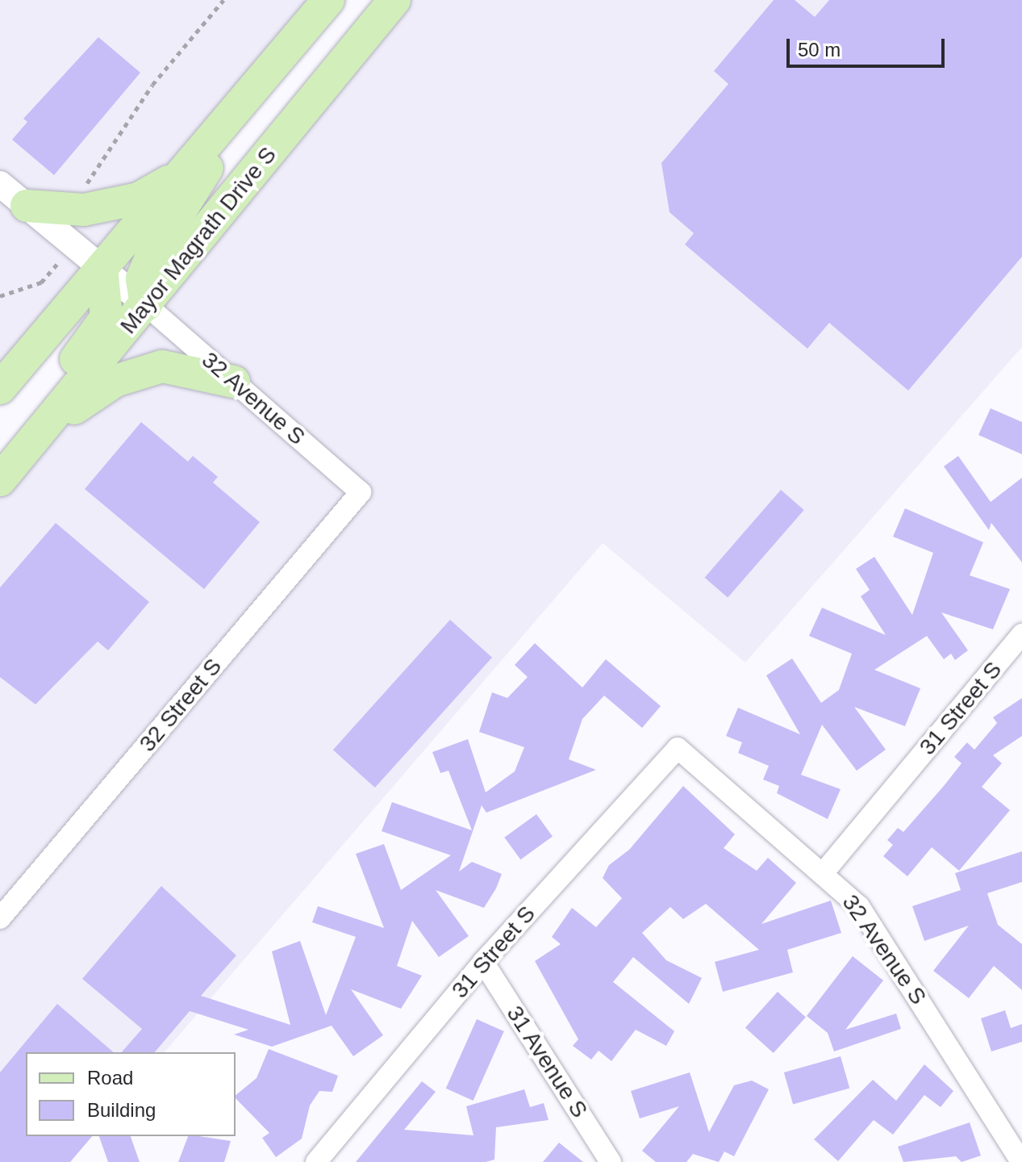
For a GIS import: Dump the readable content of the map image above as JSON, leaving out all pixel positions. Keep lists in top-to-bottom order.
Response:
{
  "streets": {
    "main road": ["Mayor Magrath Drive S"],
    "street": [
      "32 Avenue S",
      "32 Street S",
      "31 Street S",
      "31 Avenue S"
    ]
  },
  "crossings": [
    ["Mayor Magrath Drive S", "32 Avenue S"],
    ["32 Avenue S", "32 Street S"],
    ["32 Avenue S", "31 Street S"],
    ["31 Street S", "31 Avenue S"]
  ],
  "legend": ["Road", "Building"],
  "scale_bar": "50 m"
}
